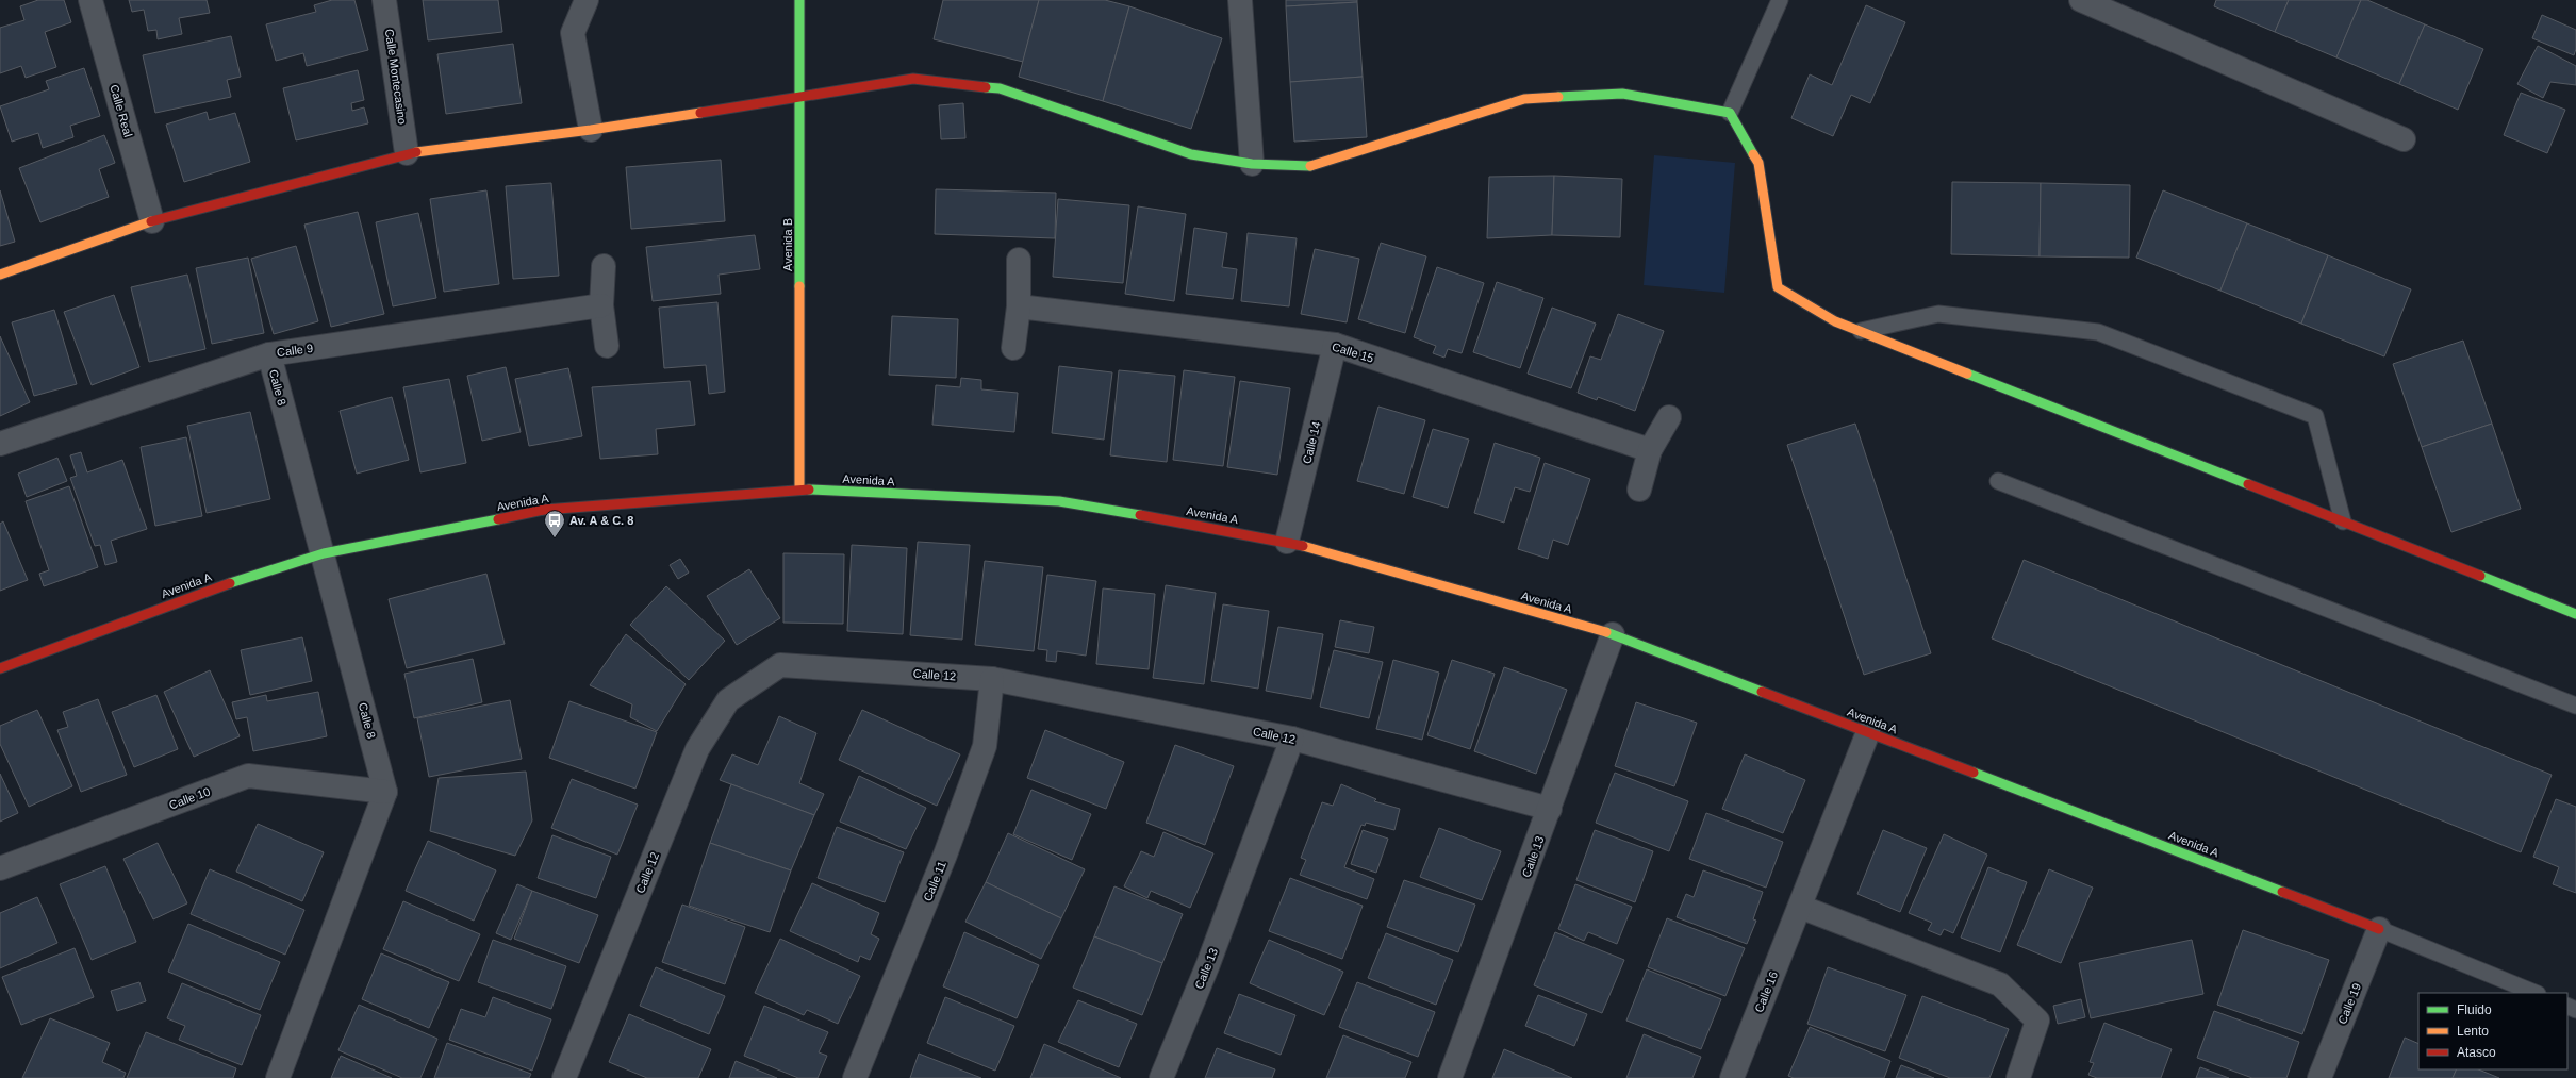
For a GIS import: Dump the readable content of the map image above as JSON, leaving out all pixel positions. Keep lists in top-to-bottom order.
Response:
{
  "streets": {
    "street": [
      "Calle Montecasino",
      "Calle Real",
      "Avenida B",
      "Calle 9",
      "Calle 15",
      "Calle 8",
      "Calle 14",
      "Avenida A",
      "Calle 12",
      "Calle 10",
      "Calle 13",
      "Calle 11",
      "Calle 16",
      "Calle 19"
    ]
  },
  "crossings": [
    ["Avenida B", "Avenida A"],
    ["Calle 9", "Calle 8"],
    ["Calle 15", "Calle 14"],
    ["Calle 8", "Avenida A"],
    ["Calle 8", "Calle 10"],
    ["Calle 14", "Avenida A"],
    ["Avenida A", "Calle 13"],
    ["Avenida A", "Calle 16"],
    ["Avenida A", "Calle 19"],
    ["Calle 12", "Calle 13"],
    ["Calle 12", "Calle 11"]
  ],
  "places": {
    "bus stop": ["Av. A & C. 8"]
  },
  "legend": ["Fluido", "Lento", "Atasco"]
}
